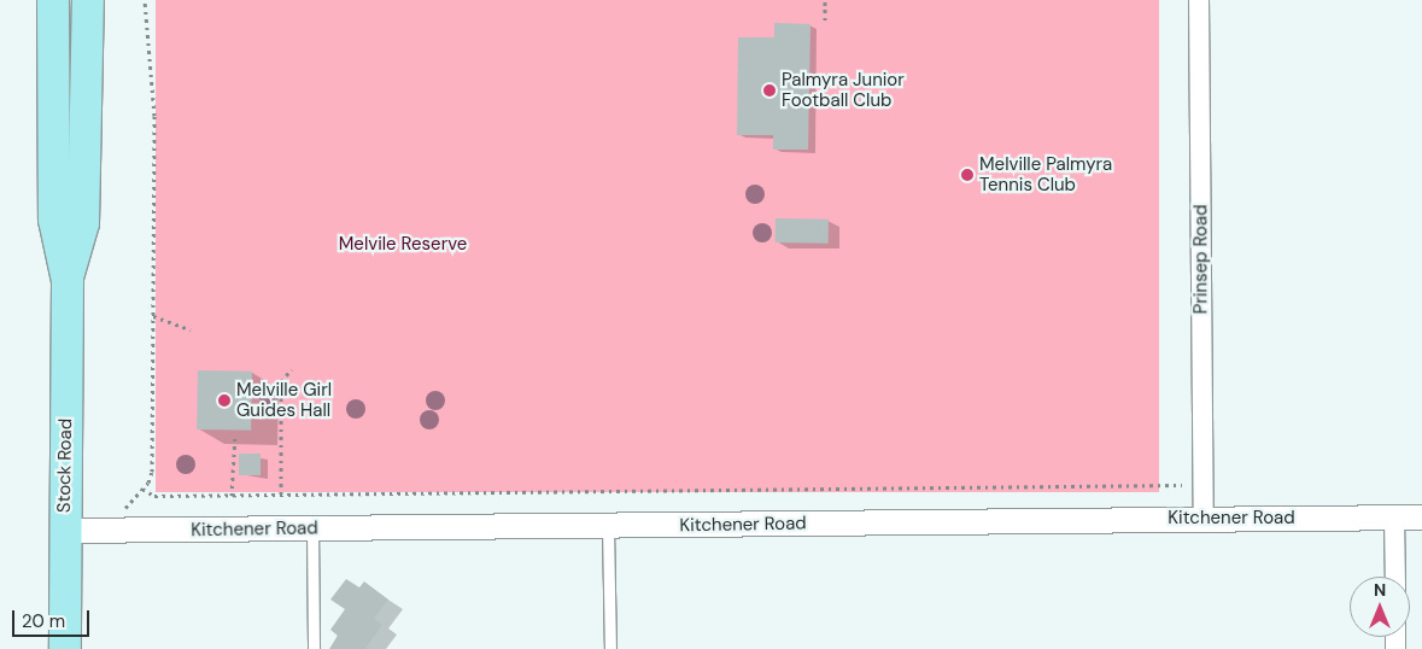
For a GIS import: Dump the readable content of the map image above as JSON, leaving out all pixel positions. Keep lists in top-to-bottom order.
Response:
{
  "streets": {
    "main road": ["Stock Road"],
    "street": ["Prinsep Road", "Kitchener Road"]
  },
  "crossings": [
    ["Prinsep Road", "Kitchener Road"],
    ["Stock Road", "Kitchener Road"]
  ],
  "parks": ["Melvile Reserve"],
  "places": ["Palmyra Junior Football Club", "Melville Palmyra Tennis Club", "Melville Girl Guides Hall"],
  "scale_bar": "20 m",
  "north": "top"
}
